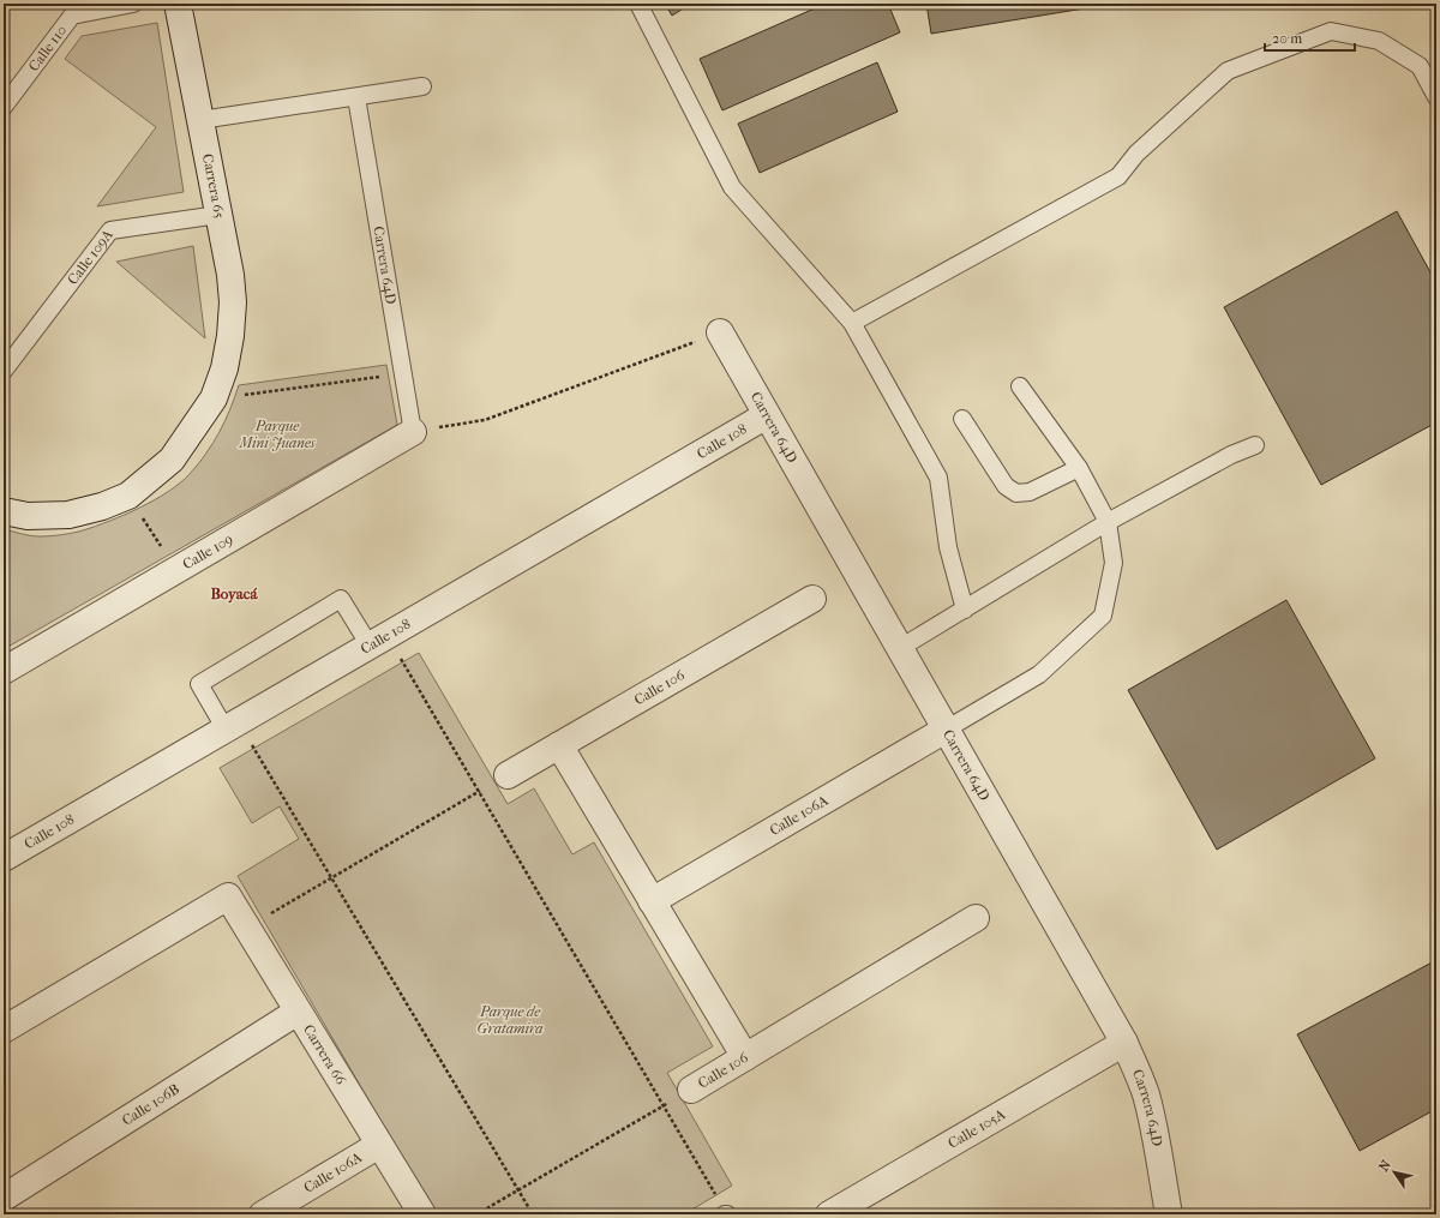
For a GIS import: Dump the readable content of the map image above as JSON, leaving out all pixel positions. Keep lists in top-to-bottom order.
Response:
{
  "streets": {
    "street": [
      "Carrera 65",
      "Carrera 64D",
      "Calle 108",
      "Calle 109",
      "Calle 106",
      "Calle 106A",
      "Carrera 66",
      "Calle 106B",
      "Calle 105A"
    ],
    "lane": ["Calle 110", "Calle 109A"]
  },
  "crossings": [
    ["Carrera 65", "Calle 109A"],
    ["Carrera 64D", "Calle 108"],
    ["Carrera 64D", "Calle 109"],
    ["Carrera 64D", "Calle 106A"],
    ["Carrera 64D", "Calle 105A"],
    ["Calle 106A", "Carrera 66"],
    ["Carrera 66", "Calle 106B"]
  ],
  "districts": ["Boyacá"],
  "parks": ["Parque Mini Juanes", "Parque de Gratamira"],
  "scale_bar": "20 m",
  "north": "top left"
}
